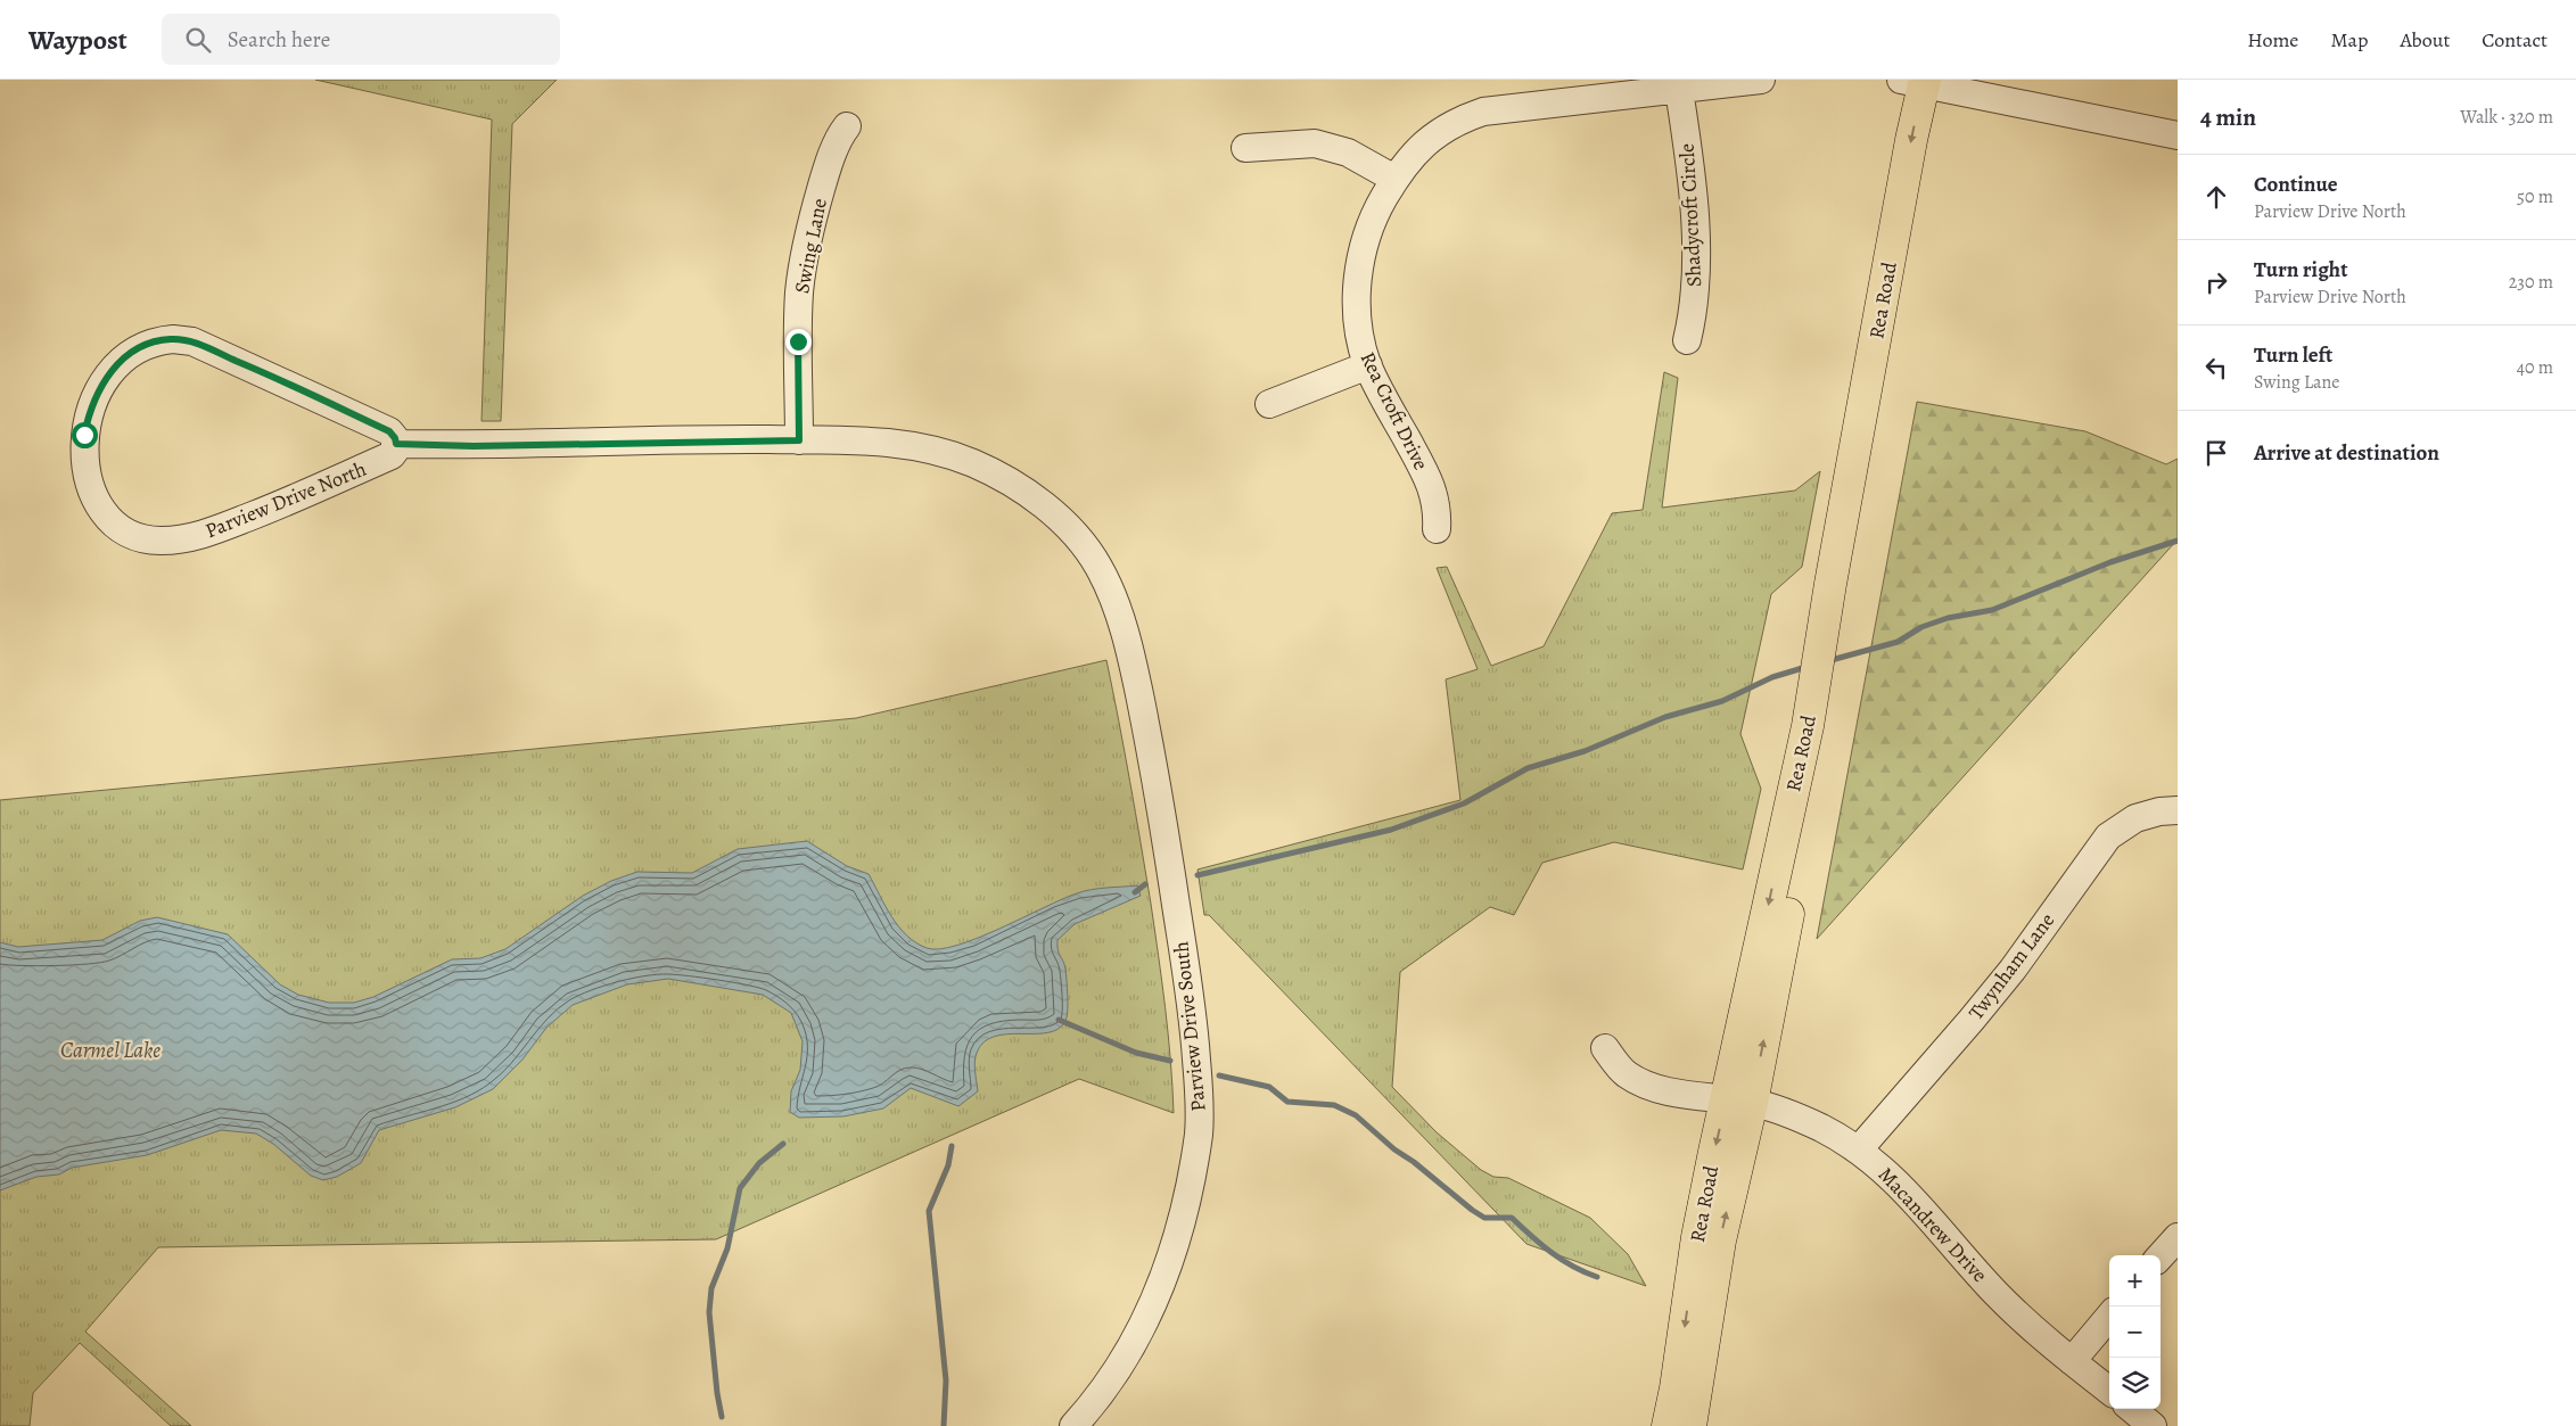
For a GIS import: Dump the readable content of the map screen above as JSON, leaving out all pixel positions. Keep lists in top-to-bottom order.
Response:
{
  "streets": {
    "main road": ["Rea Road"],
    "street": [
      "Shadycroft Circle",
      "Swing Lane",
      "Rea Croft Drive",
      "Parview Drive North",
      "Twynham Lane",
      "Parview Drive South",
      "Macandrew Drive"
    ]
  },
  "crossings": [
    ["Shadycroft Circle", "Rea Croft Drive"],
    ["Swing Lane", "Parview Drive South"],
    ["Rea Road", "Macandrew Drive"],
    ["Twynham Lane", "Macandrew Drive"]
  ],
  "water": ["Carmel Lake"],
  "page": {
    "header": "Waypost",
    "search": "Search here",
    "nav": [
      "Home",
      "Map",
      "About",
      "Contact"
    ],
    "heading": ["4 min", "Walk · 320 m"],
    "list": [
      ["Continue", "Parview Drive North", "50 m"],
      ["Turn right", "Parview Drive North", "230 m"],
      ["Turn left", "Swing Lane", "40 m"],
      "Arrive at destination"
    ],
    "map_buttons": ["+", "−"]
  }
}
